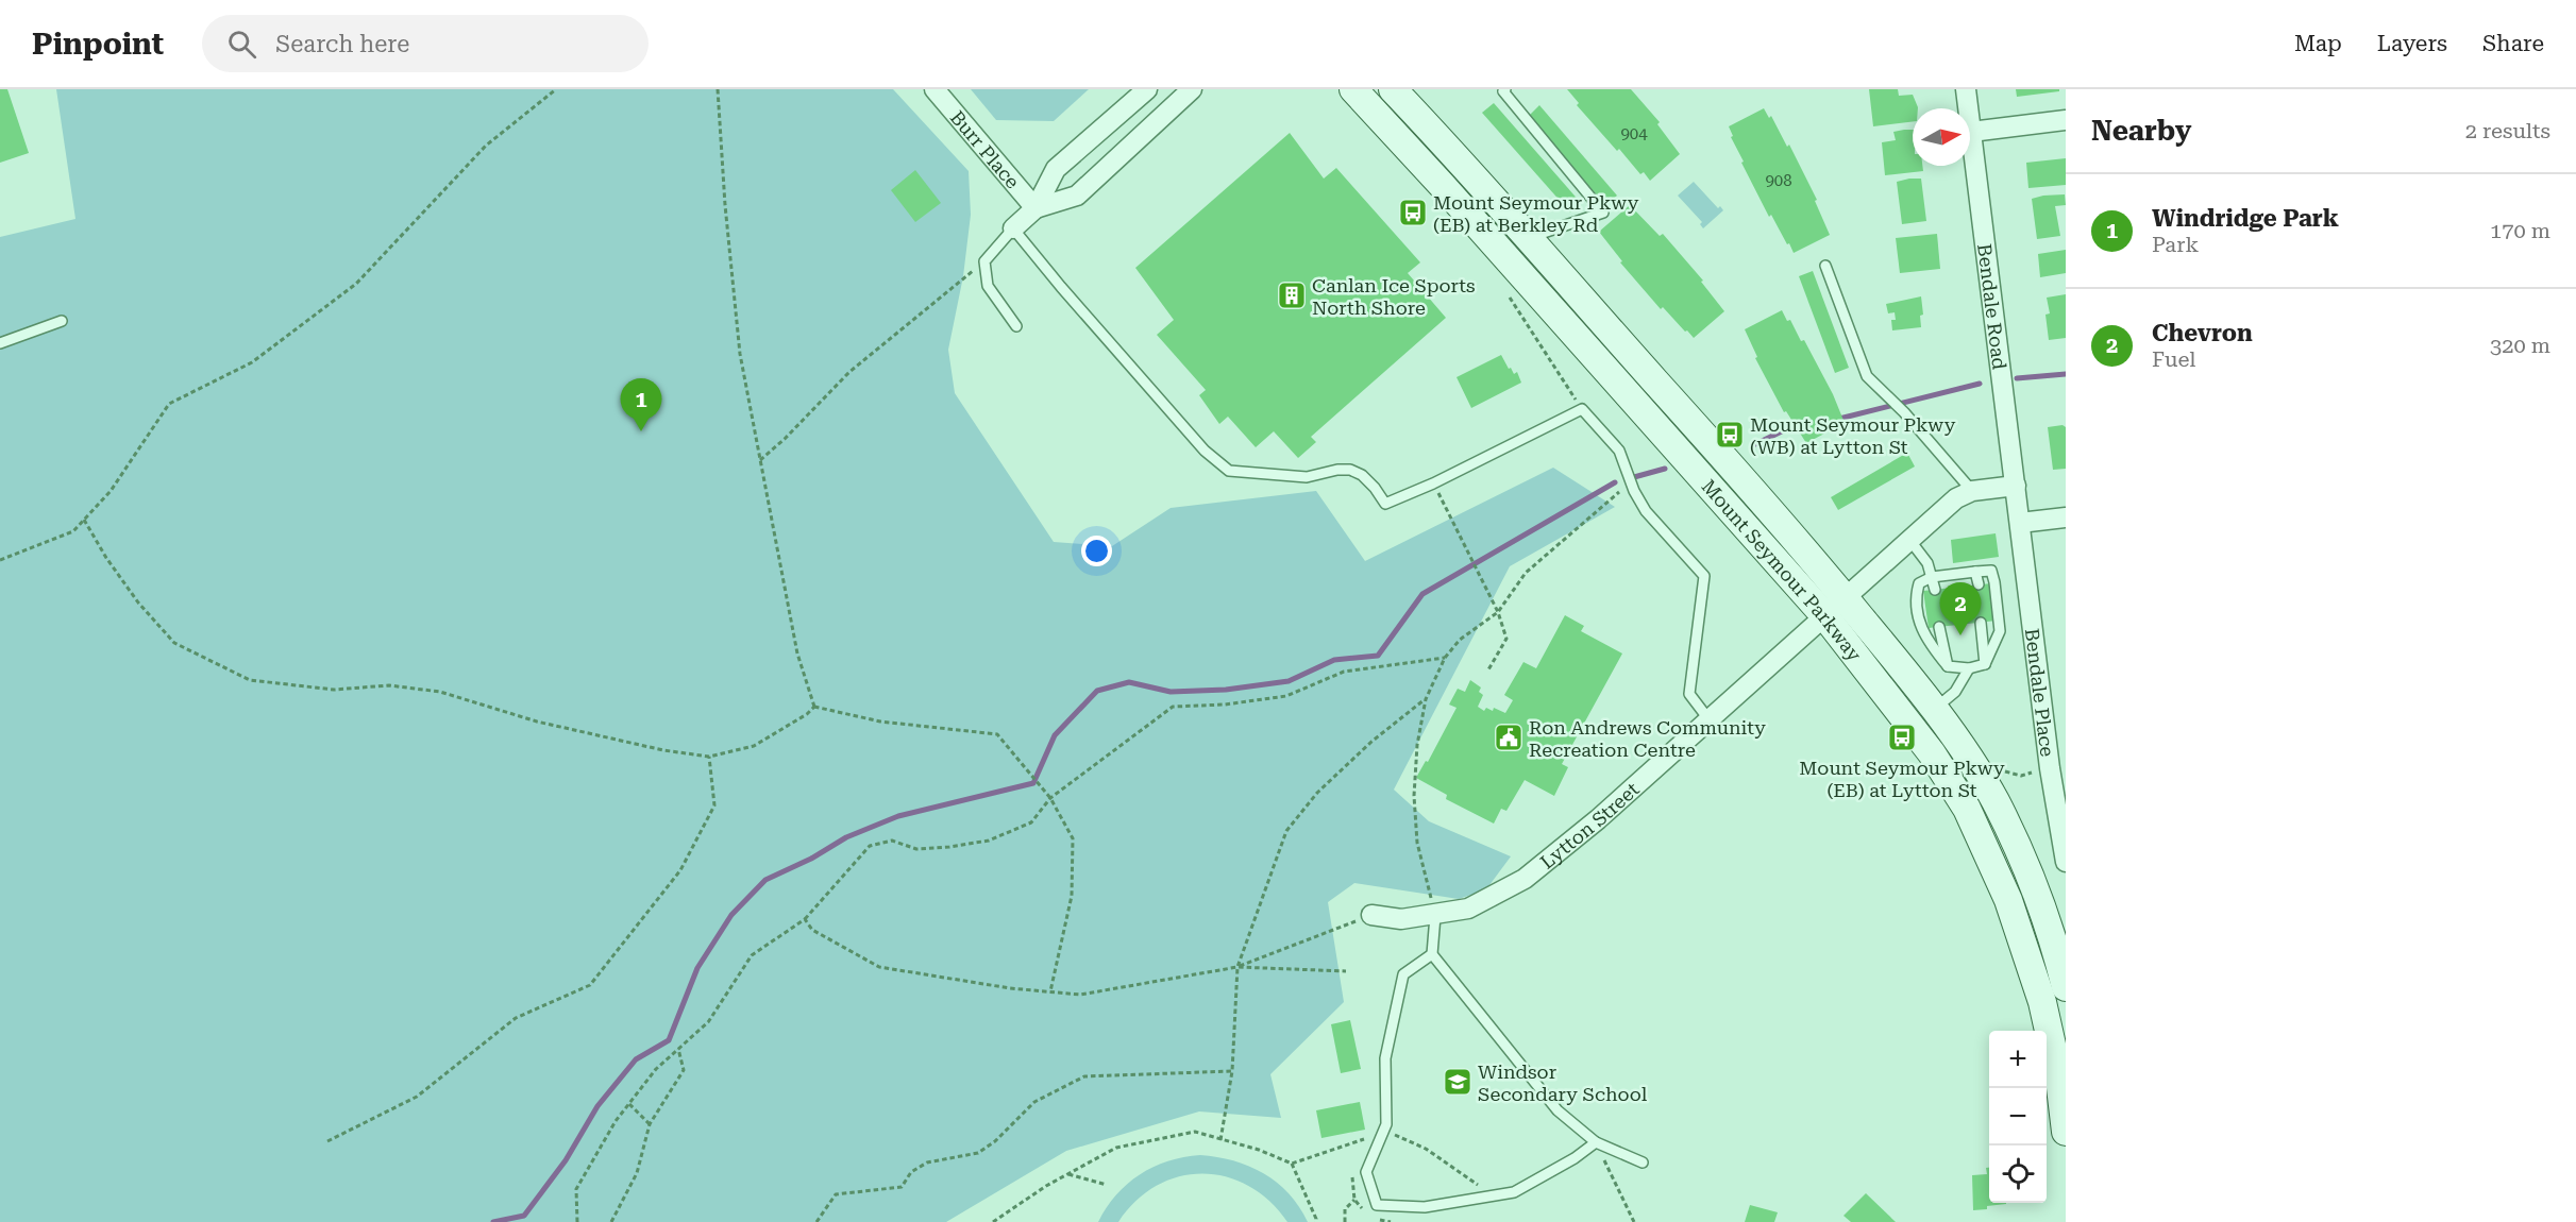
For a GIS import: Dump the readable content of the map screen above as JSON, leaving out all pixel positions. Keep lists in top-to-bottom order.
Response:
{
  "streets": {
    "main road": ["Mount Seymour Parkway"],
    "street": [
      "Burr Place",
      "Bendale Road",
      "Bendale Place",
      "Lytton Street"
    ]
  },
  "crossings": [
    ["Bendale Road", "Bendale Place"],
    ["Bendale Road", "Lytton Street"],
    ["Mount Seymour Parkway", "Lytton Street"]
  ],
  "places": {
    "bus stop": ["Mount Seymour Pkwy (EB) at Berkley Rd", "Mount Seymour Pkwy (WB) at Lytton St", "Mount Seymour Pkwy (EB) at Lytton St"],
    "building": ["Canlan Ice Sports North Shore"],
    "public building": ["Ron Andrews Community Recreation Centre"],
    "school or university": ["Windsor Secondary School"]
  },
  "house_numbers": ["904", "908"],
  "north": "right",
  "page": {
    "header": "Pinpoint",
    "search": "Search here",
    "nav": ["Map", "Layers", "Share"],
    "heading": ["Nearby", "2 results"],
    "list": [
      {
        "mark": "1",
        "name": "Windridge Park",
        "note": "Park",
        "value": "170 m"
      },
      {
        "mark": "2",
        "name": "Chevron",
        "note": "Fuel",
        "value": "320 m"
      }
    ],
    "pins": ["1", "2"],
    "map_buttons": ["+", "−"]
  }
}
